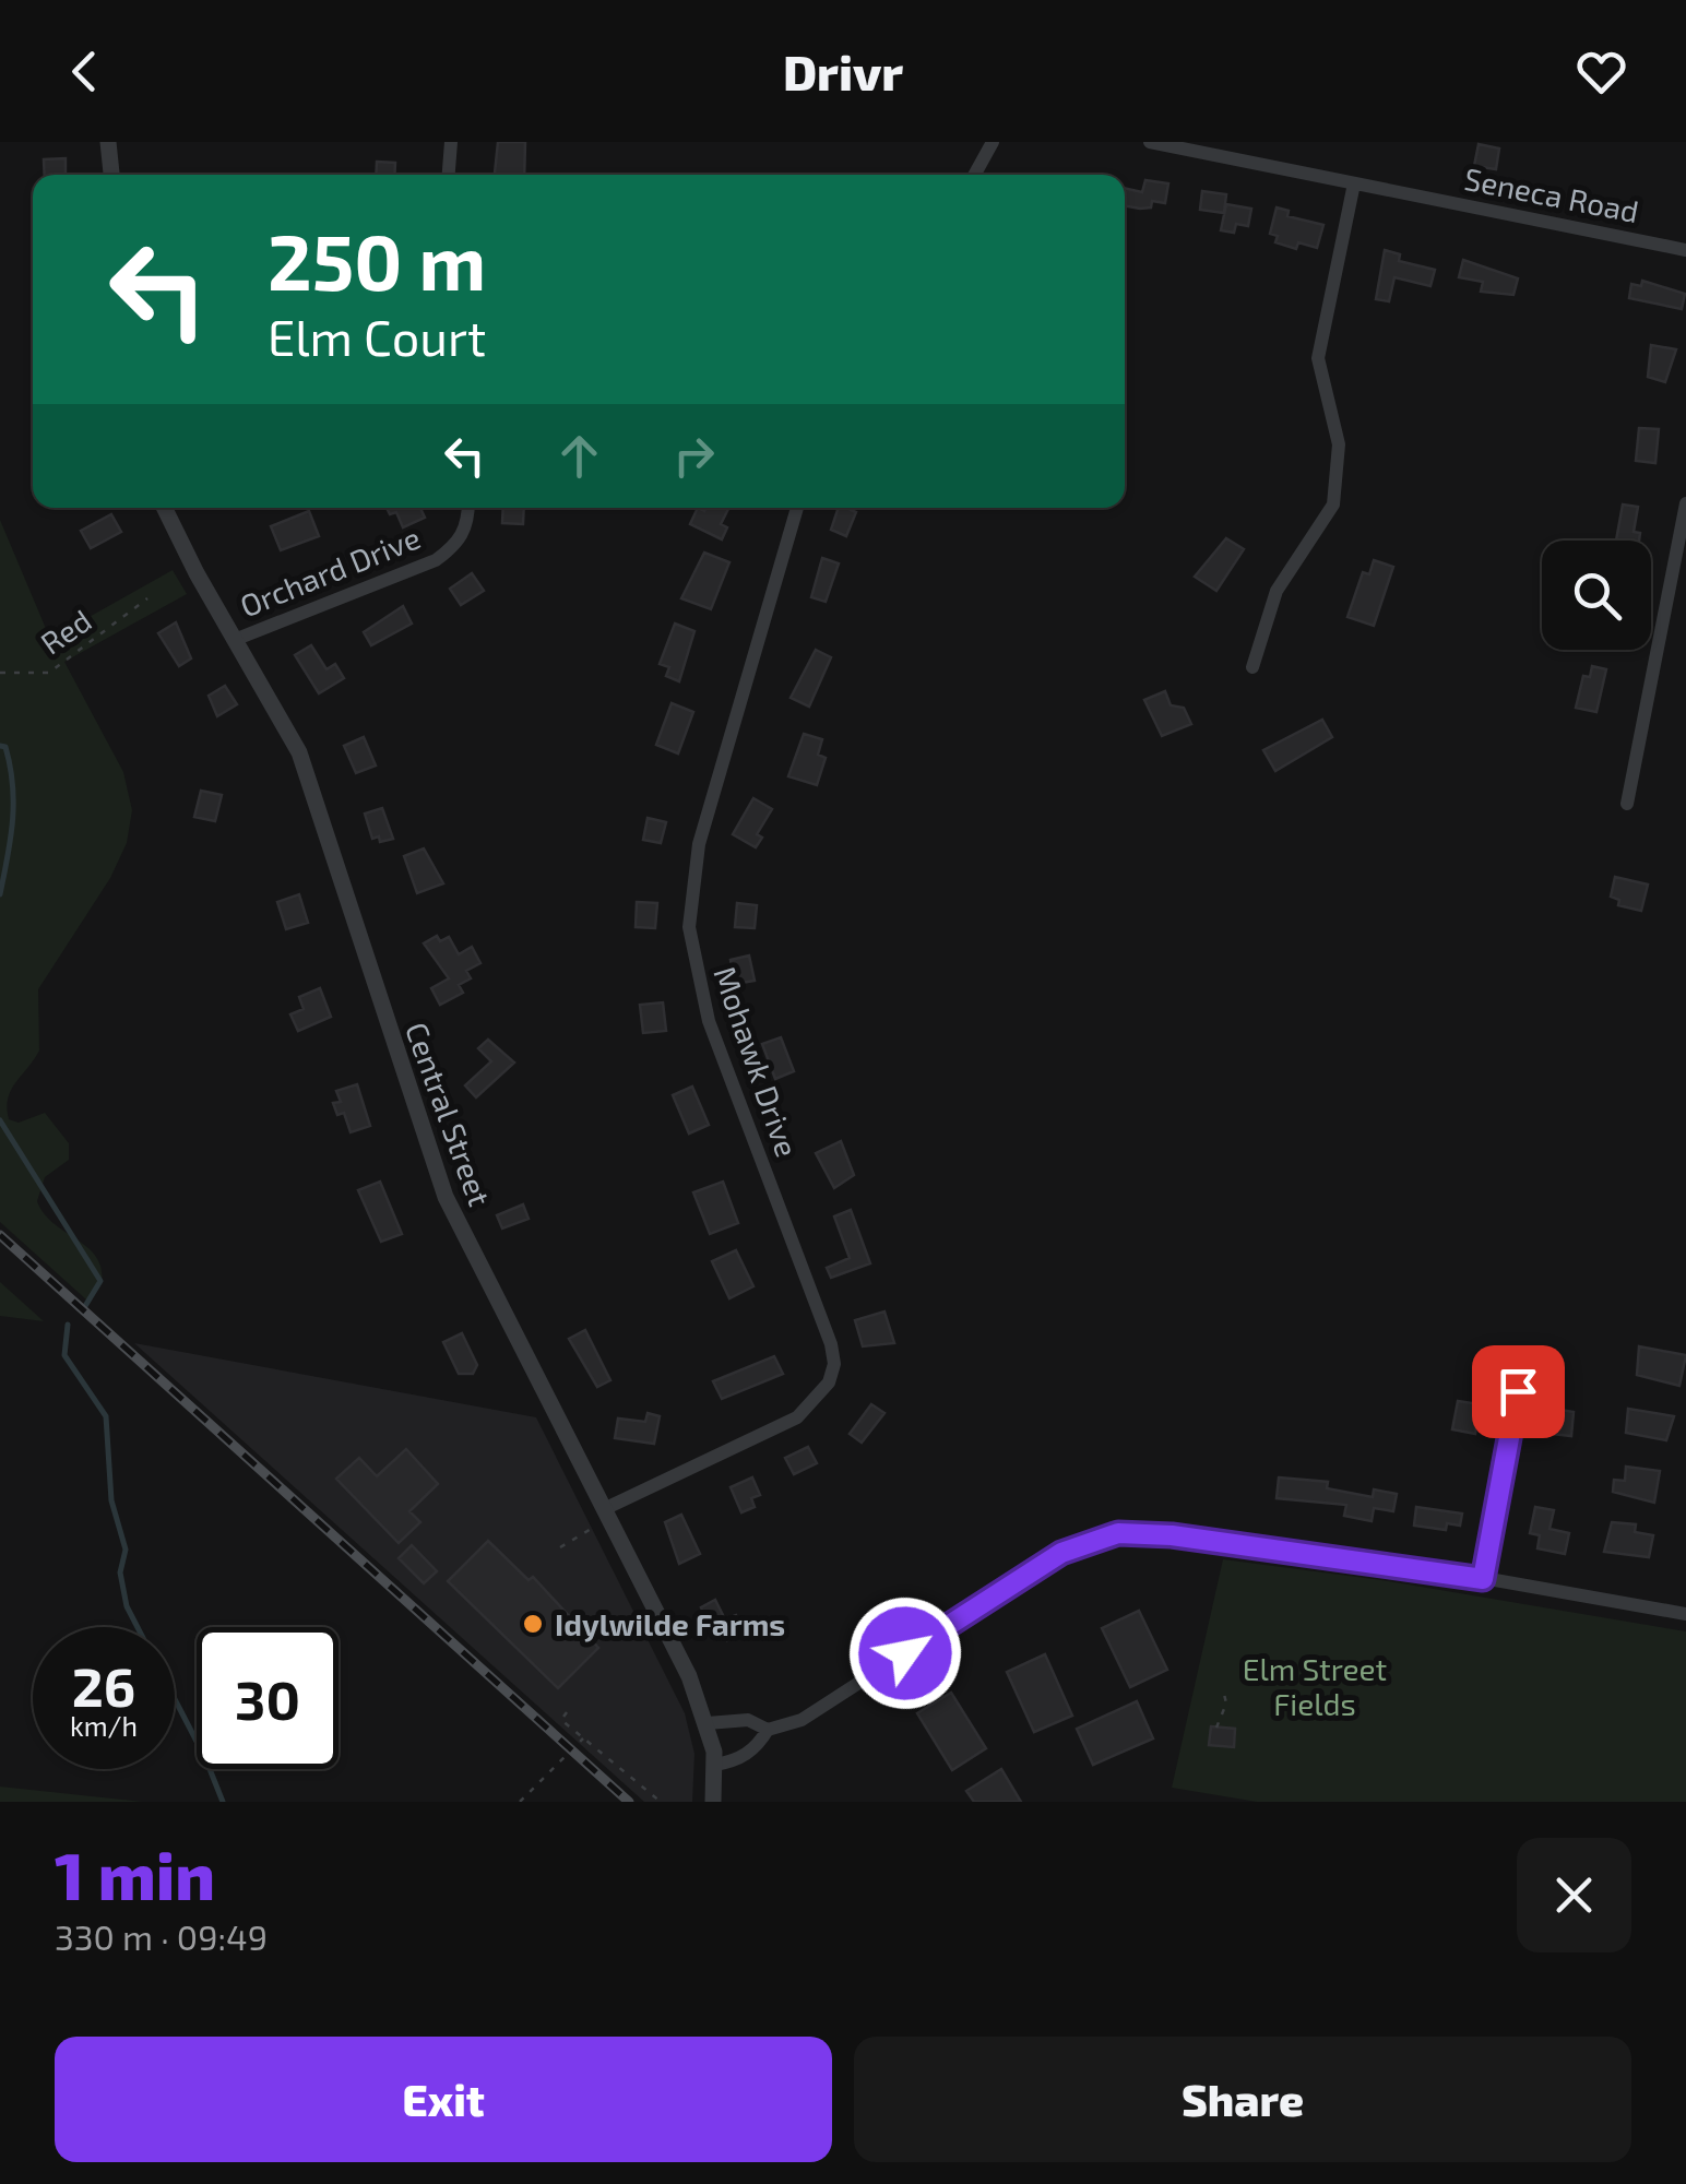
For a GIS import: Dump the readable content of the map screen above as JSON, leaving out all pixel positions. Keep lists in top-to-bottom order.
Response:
{
  "streets": {
    "street": [
      "Seneca Road",
      "Orchard Drive",
      "Mohawk Drive",
      "Central Street"
    ],
    "path": ["Red"]
  },
  "crossings": [
    ["Orchard Drive", "Central Street"],
    ["Mohawk Drive", "Central Street"]
  ],
  "parks": ["Elm Street Fields"],
  "places": ["Idylwilde Farms"],
  "page": {
    "header": "Drivr",
    "turn": ["250 m", "Elm Court"],
    "speed": "26 km/h",
    "limit": "30",
    "heading": ["1 min", "330 m · 09:49"],
    "buttons": ["Exit", "Share"]
  }
}
